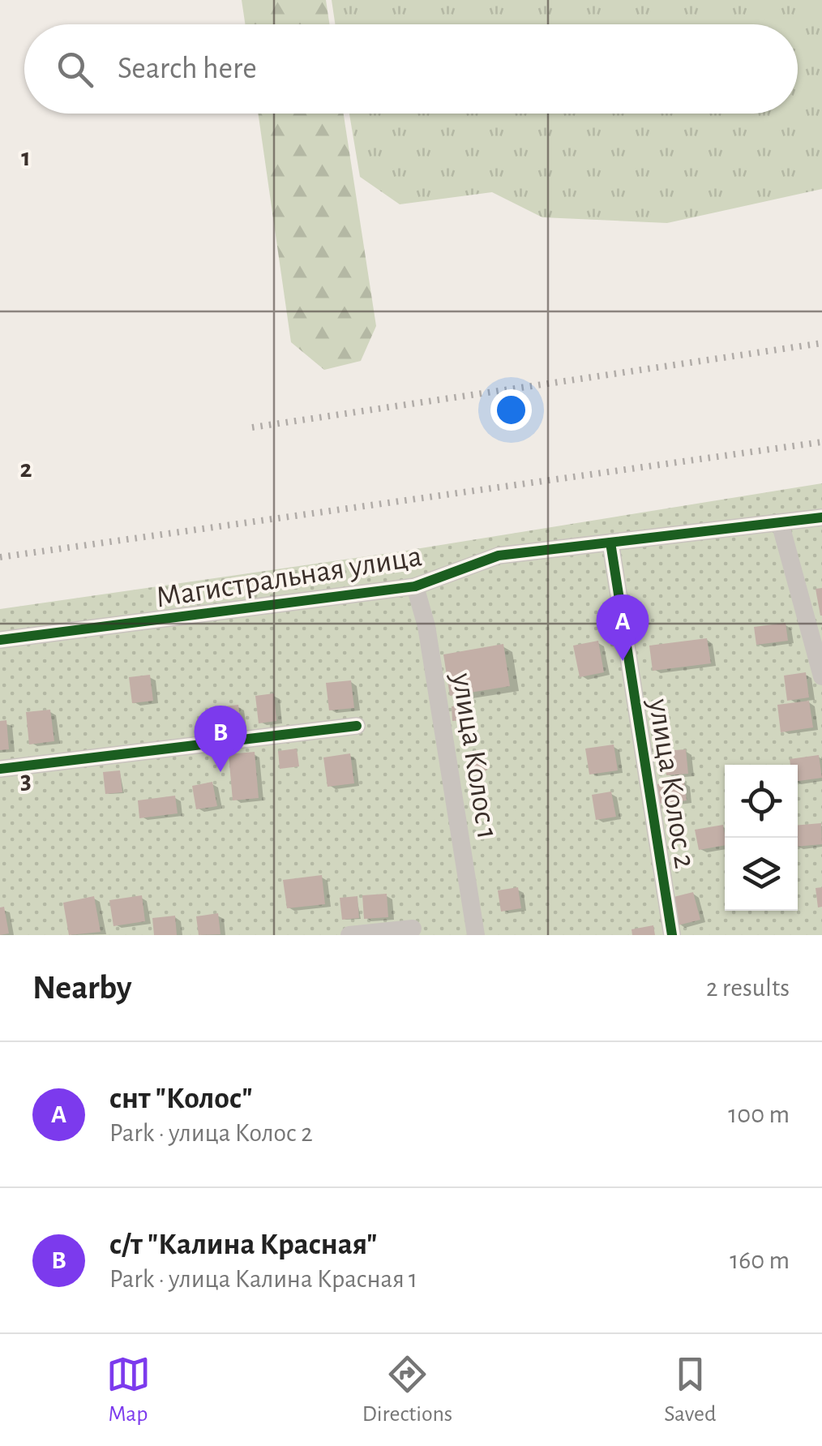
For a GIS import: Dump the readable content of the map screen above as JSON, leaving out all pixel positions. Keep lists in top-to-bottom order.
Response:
{
  "streets": {
    "street": ["Магистральная улица", "улица Колос 1", "улица Колос 2"]
  },
  "crossings": [
    ["Магистральная улица", "улица Колос 1"],
    ["Магистральная улица", "улица Колос 2"]
  ],
  "page": {
    "search": "Search here",
    "pins": ["A", "B"],
    "heading": ["Nearby", "2 results"],
    "list": [
      {
        "mark": "A",
        "name": "снт \"Колос\"",
        "note": "Park · улица Колос 2",
        "value": "100 m"
      },
      {
        "mark": "B",
        "name": "с/т \"Калина Красная\"",
        "note": "Park · улица Калина Красная 1",
        "value": "160 m"
      }
    ],
    "nav": ["Map", "Directions", "Saved"]
  },
  "grid": {
    "rows": ["1", "2", "3"]
  }
}
